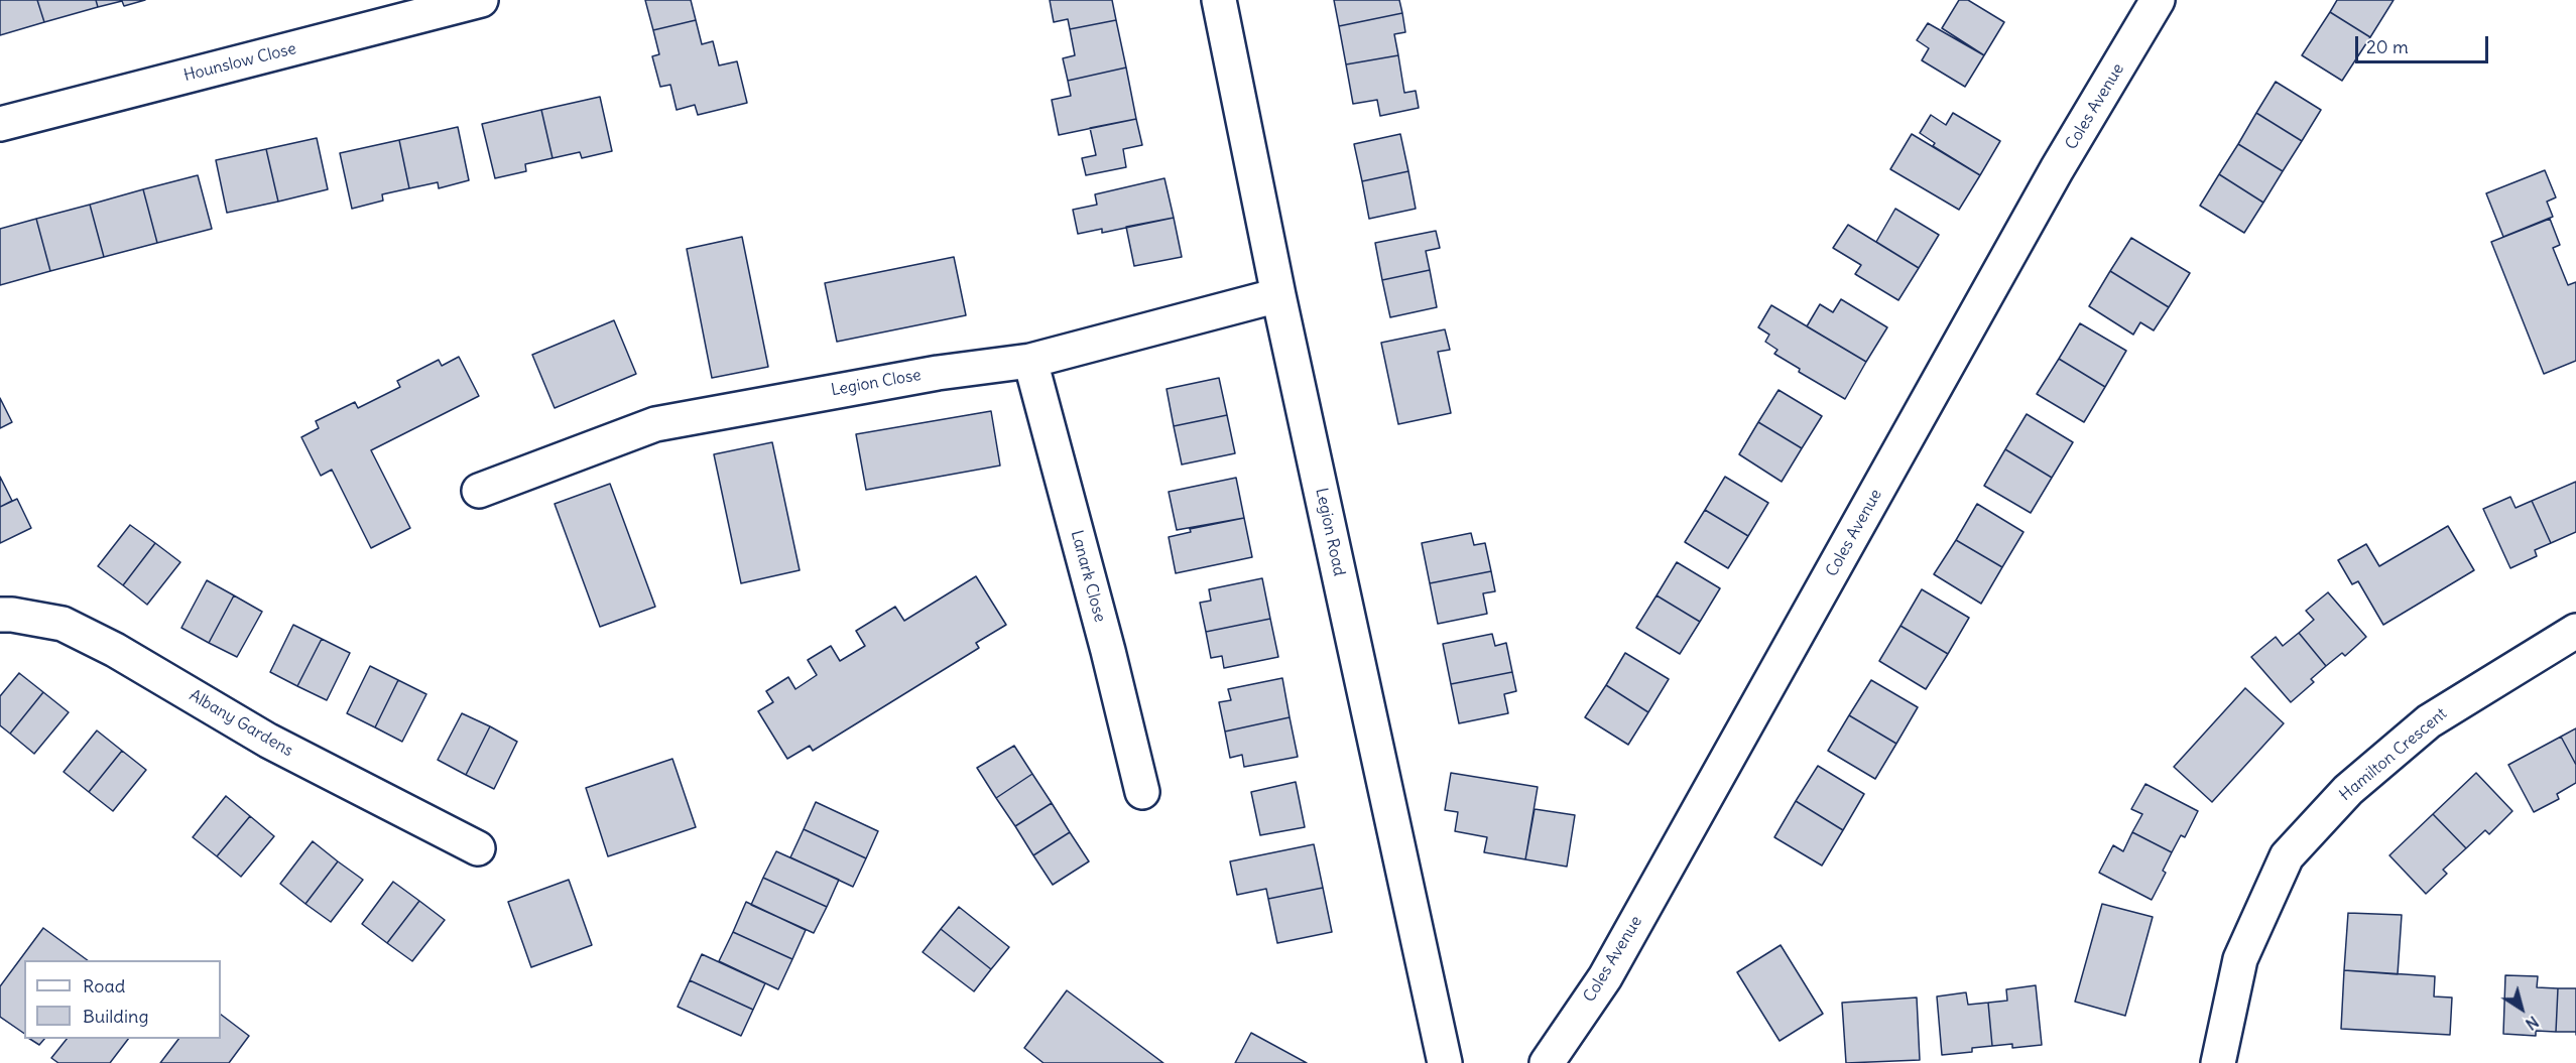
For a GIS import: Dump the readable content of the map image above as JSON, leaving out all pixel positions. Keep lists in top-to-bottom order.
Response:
{
  "streets": {
    "street": [
      "Hounslow Close",
      "Coles Avenue",
      "Legion Close",
      "Legion Road",
      "Lanark Close",
      "Albany Gardens",
      "Hamilton Crescent"
    ]
  },
  "crossings": [
    ["Legion Close", "Legion Road"],
    ["Legion Close", "Lanark Close"]
  ],
  "legend": ["Road", "Building"],
  "scale_bar": "20 m",
  "north": "bottom right"
}
